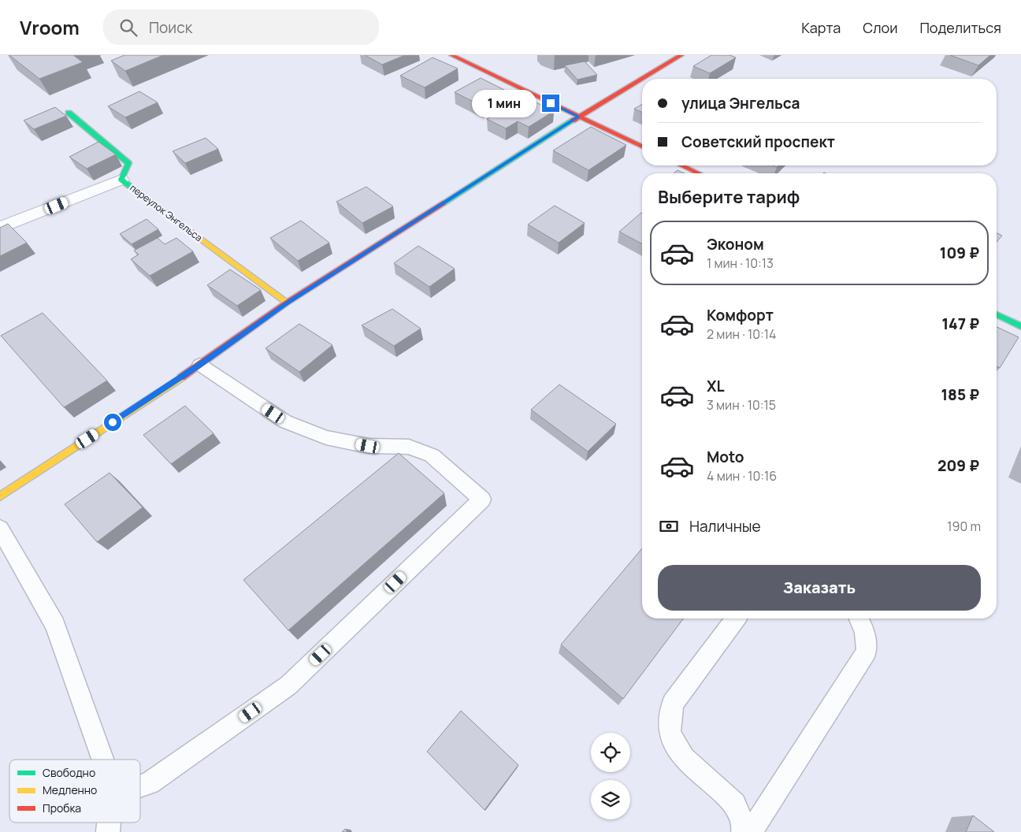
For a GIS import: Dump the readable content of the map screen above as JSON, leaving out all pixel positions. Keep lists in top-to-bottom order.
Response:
{
  "streets": {
    "street": ["переулок Энгельса"]
  },
  "legend": ["Свободно", "Медленно", "Пробка"],
  "page": {
    "header": "Vroom",
    "search": "Поиск",
    "nav": ["Карта", "Слои", "Поделиться"],
    "banner": ["улица Энгельса", "Советский проспект"],
    "bubble": "1 мин",
    "heading": "Выберите тариф",
    "list": [
      {
        "name": "Эконом",
        "note": "1 мин · 10:13",
        "value": "109 ₽"
      },
      {
        "name": "Комфорт",
        "note": "2 мин · 10:14",
        "value": "147 ₽"
      },
      {
        "name": "XL",
        "note": "3 мин · 10:15",
        "value": "185 ₽"
      },
      {
        "name": "Moto",
        "note": "4 мин · 10:16",
        "value": "209 ₽"
      }
    ],
    "pay": ["Наличные", "190 m"],
    "buttons": "Заказать"
  }
}
